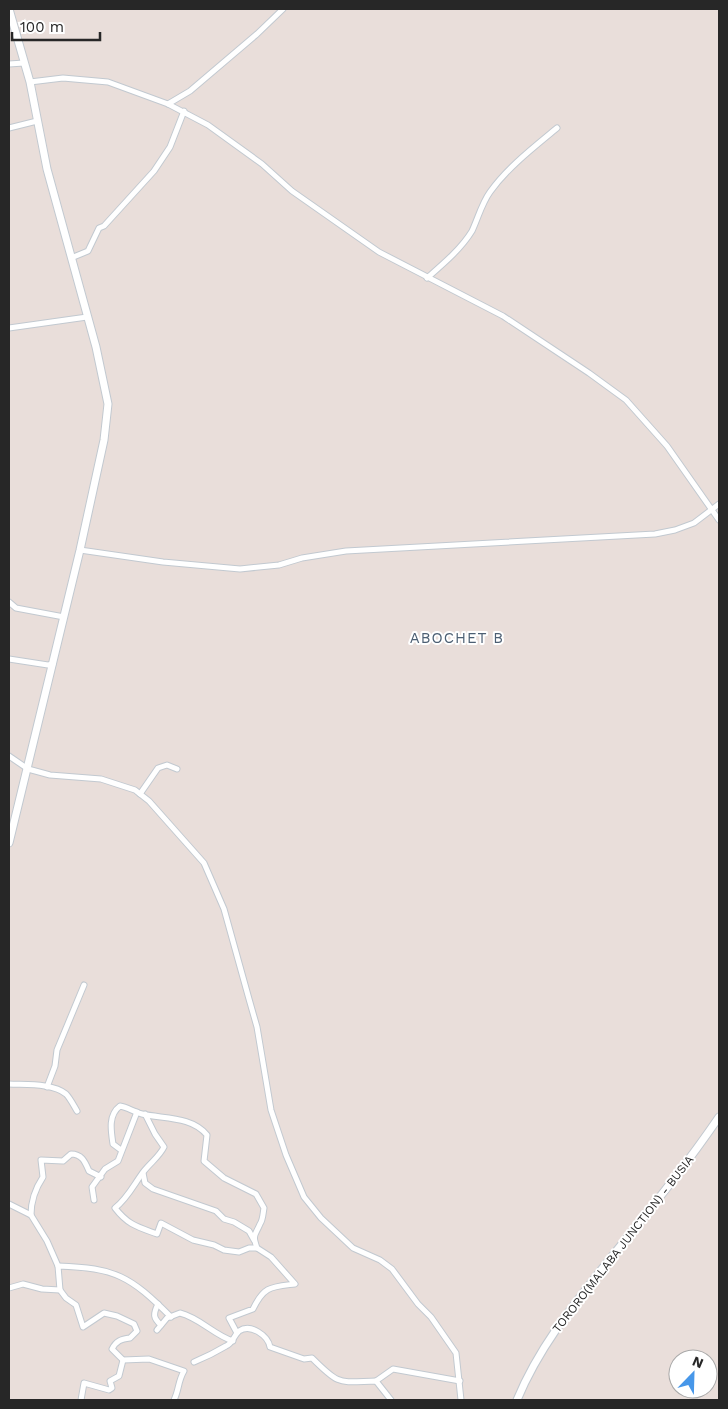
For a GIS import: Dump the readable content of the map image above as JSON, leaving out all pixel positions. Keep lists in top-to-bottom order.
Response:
{
  "streets": {
    "main road": ["TORORO(MALABA JUNCTION) - BUSIA"]
  },
  "districts": ["ABOCHET B"],
  "scale_bar": "100 m",
  "north": "top right"
}
